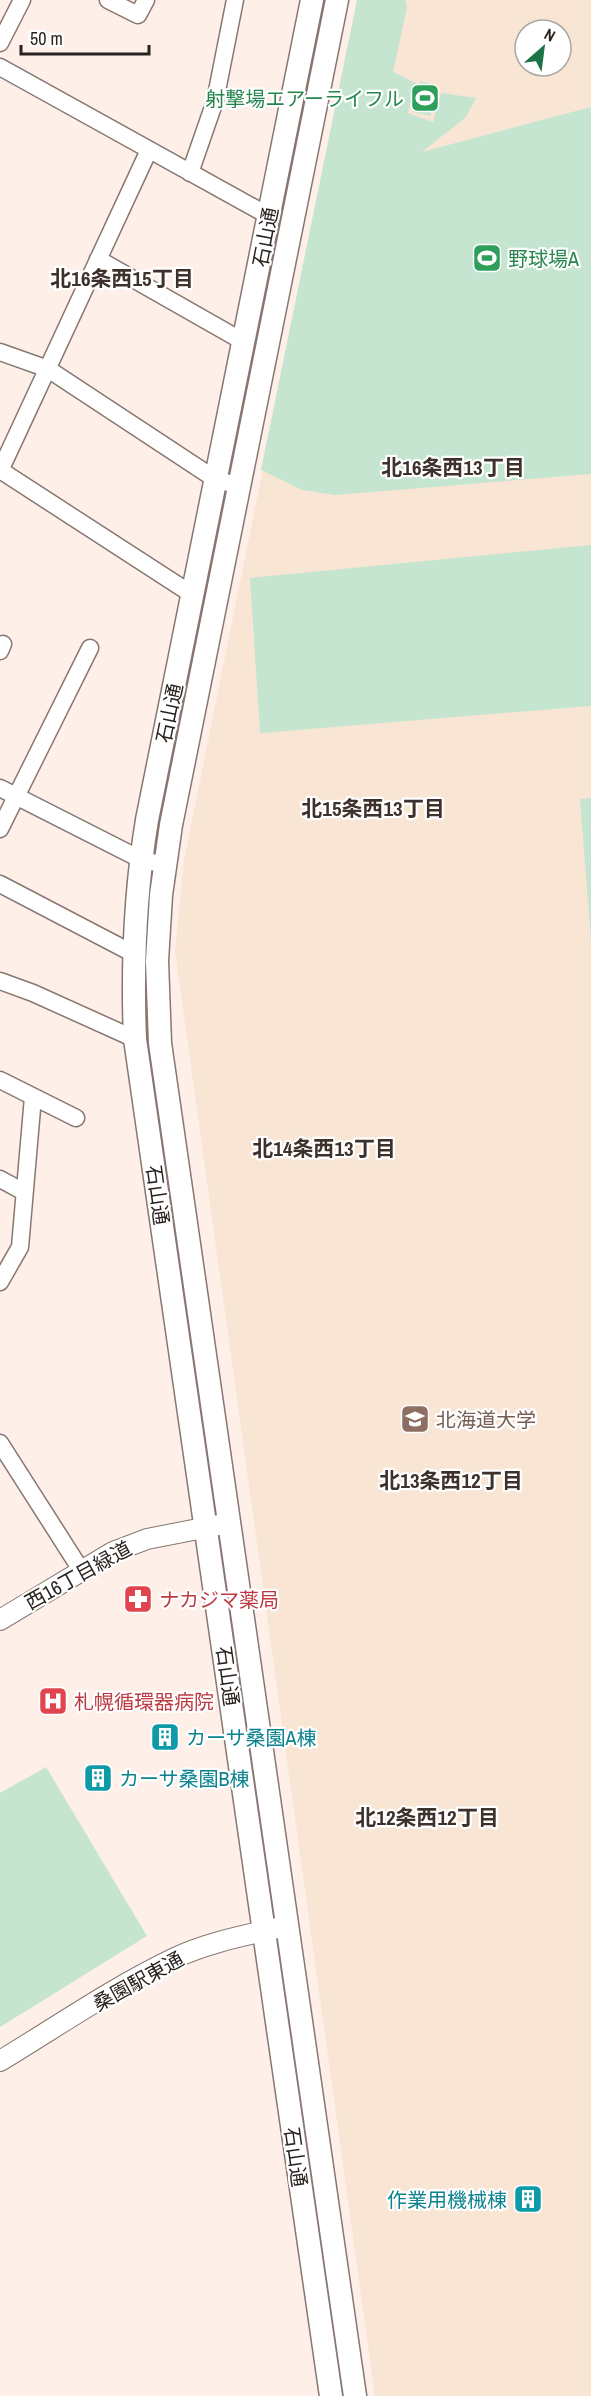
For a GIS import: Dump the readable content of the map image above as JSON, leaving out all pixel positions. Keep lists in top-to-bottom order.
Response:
{
  "streets": {
    "main road": ["石山通"],
    "street": ["西16丁目緑道", "桑園駅東通"]
  },
  "crossings": [
    ["石山通", "西16丁目緑道"],
    ["石山通", "桑園駅東通"]
  ],
  "districts": [
    "北16条西15丁目",
    "北16条西13丁目",
    "北15条西13丁目",
    "北14条西13丁目",
    "北13条西12丁目",
    "北12条西12丁目"
  ],
  "places": {
    "sports": ["射撃場エアーライフル", "野球場A"],
    "school or university": ["北海道大学"],
    "pharmacy": ["ナカジマ薬局"],
    "hospital": ["札幌循環器病院"],
    "building": ["カーサ桑園A棟", "カーサ桑園B棟", "作業用機械棟"]
  },
  "scale_bar": "50 m",
  "north": "top right"
}
